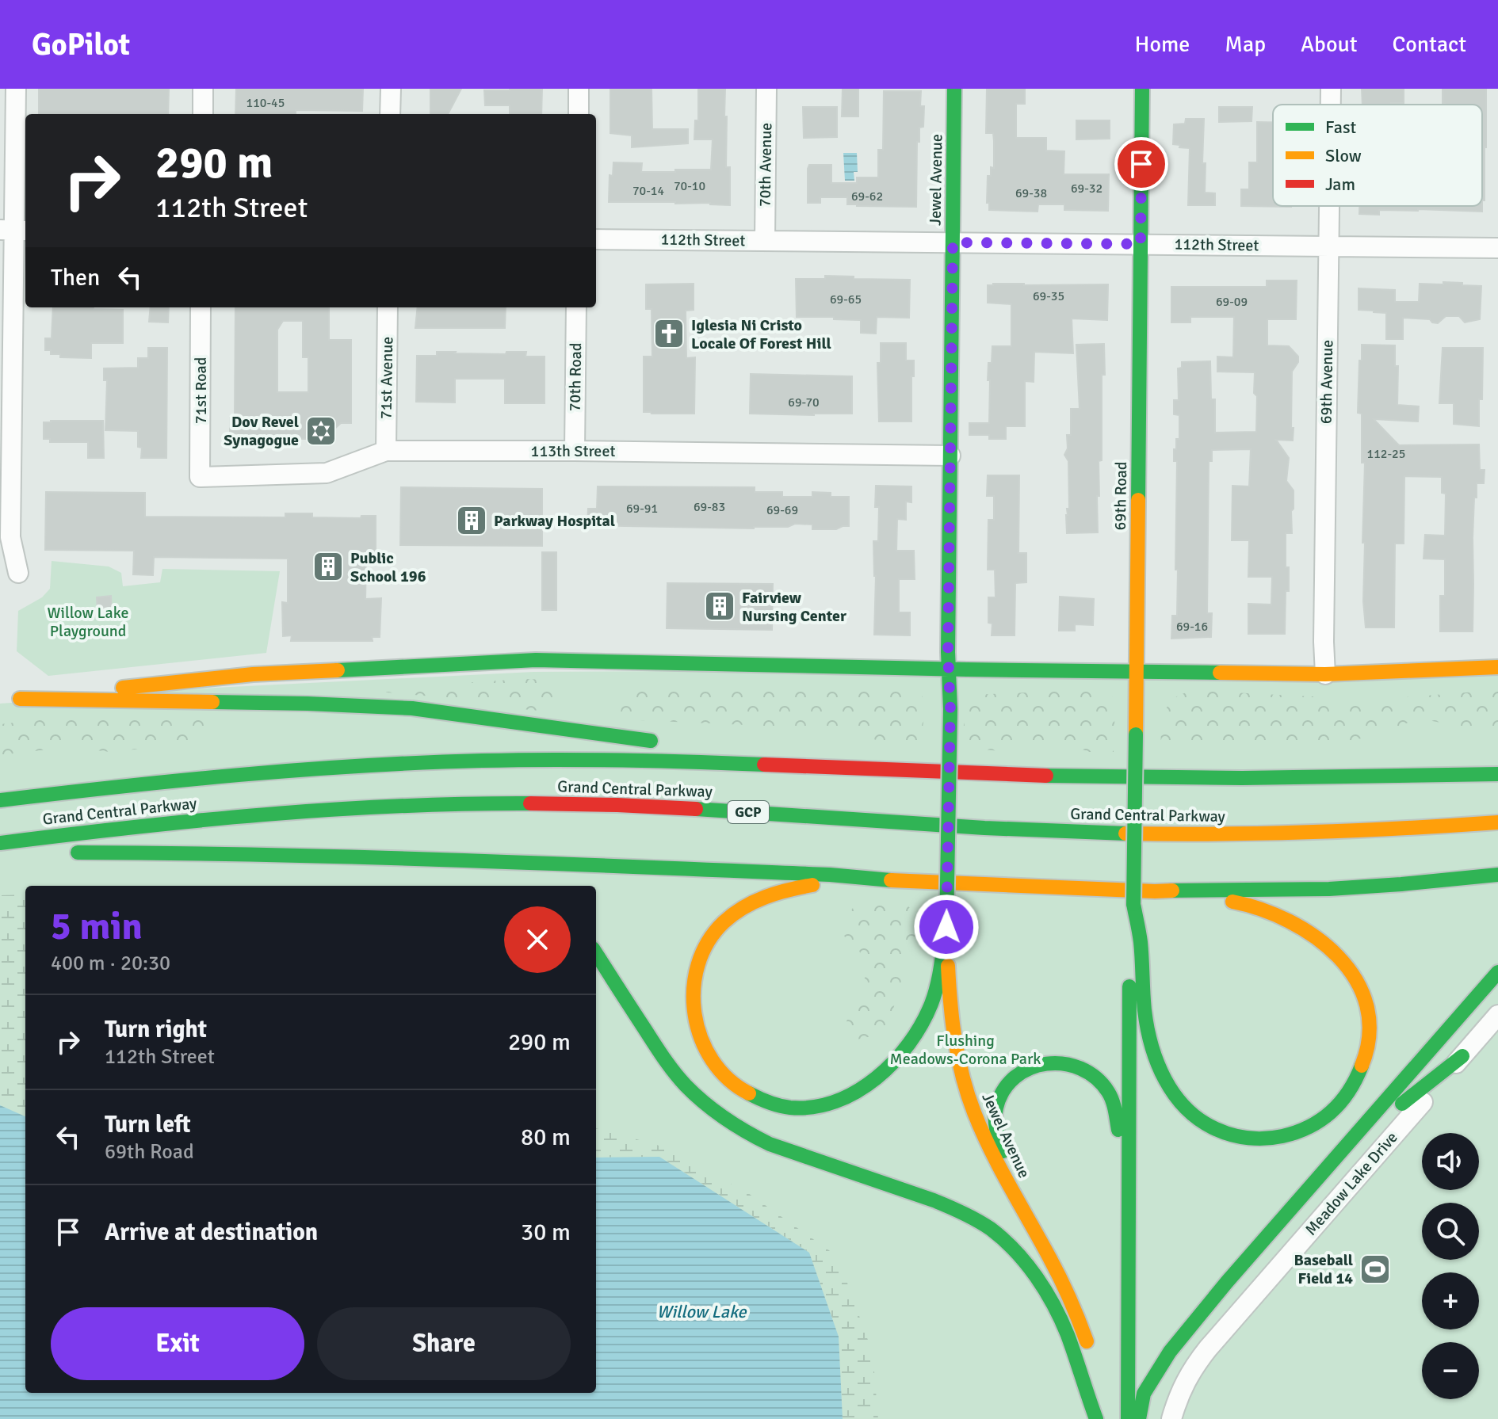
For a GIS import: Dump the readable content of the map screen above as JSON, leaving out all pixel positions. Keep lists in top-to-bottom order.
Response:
{
  "streets": {
    "main road": [
      "Jewel Avenue",
      "69th Road",
      "Grand Central Parkway",
      "GCP"
    ],
    "street": [
      "70th Avenue",
      "112th Street",
      "70th Road",
      "71st Avenue",
      "69th Avenue",
      "71st Road",
      "113th Street",
      "Meadow Lake Drive"
    ]
  },
  "crossings": [
    ["70th Avenue", "112th Street"],
    ["Jewel Avenue", "112th Street"],
    ["Jewel Avenue", "113th Street"],
    ["112th Street", "69th Avenue"],
    ["112th Street", "69th Road"],
    ["70th Road", "113th Street"],
    ["71st Avenue", "113th Street"],
    ["71st Road", "113th Street"]
  ],
  "water": ["Willow Lake"],
  "parks": ["Willow Lake Playground", "Flushing Meadows-Corona Park"],
  "places": {
    "church": ["Iglesia Ni Cristo Locale Of Forest Hill"],
    "synagogue": ["Dov Revel Synagogue"],
    "building": ["Parkway Hospital", "Public School 196", "Fairview Nursing Center"],
    "sports": ["Baseball Field 14"]
  },
  "house_numbers": [
    "110-45",
    "70-10",
    "69-32",
    "70-14",
    "69-38",
    "69-62",
    "69-35",
    "69-65",
    "69-09",
    "69-70",
    "112-25",
    "69-83",
    "69-91",
    "69-69",
    "69-16"
  ],
  "legend": ["Fast", "Slow", "Jam"],
  "page": {
    "header": "GoPilot",
    "nav": [
      "Home",
      "Map",
      "About",
      "Contact"
    ],
    "turn": ["290 m", "112th Street"],
    "then": "Then",
    "heading": ["5 min", "400 m · 20:30"],
    "list": [
      {
        "name": "Turn right",
        "note": "112th Street",
        "value": "290 m"
      },
      {
        "name": "Turn left",
        "note": "69th Road",
        "value": "80 m"
      },
      {
        "name": "Arrive at destination",
        "value": "30 m"
      }
    ],
    "map_buttons": ["+", "−"],
    "buttons": ["Exit", "Share"]
  }
}
